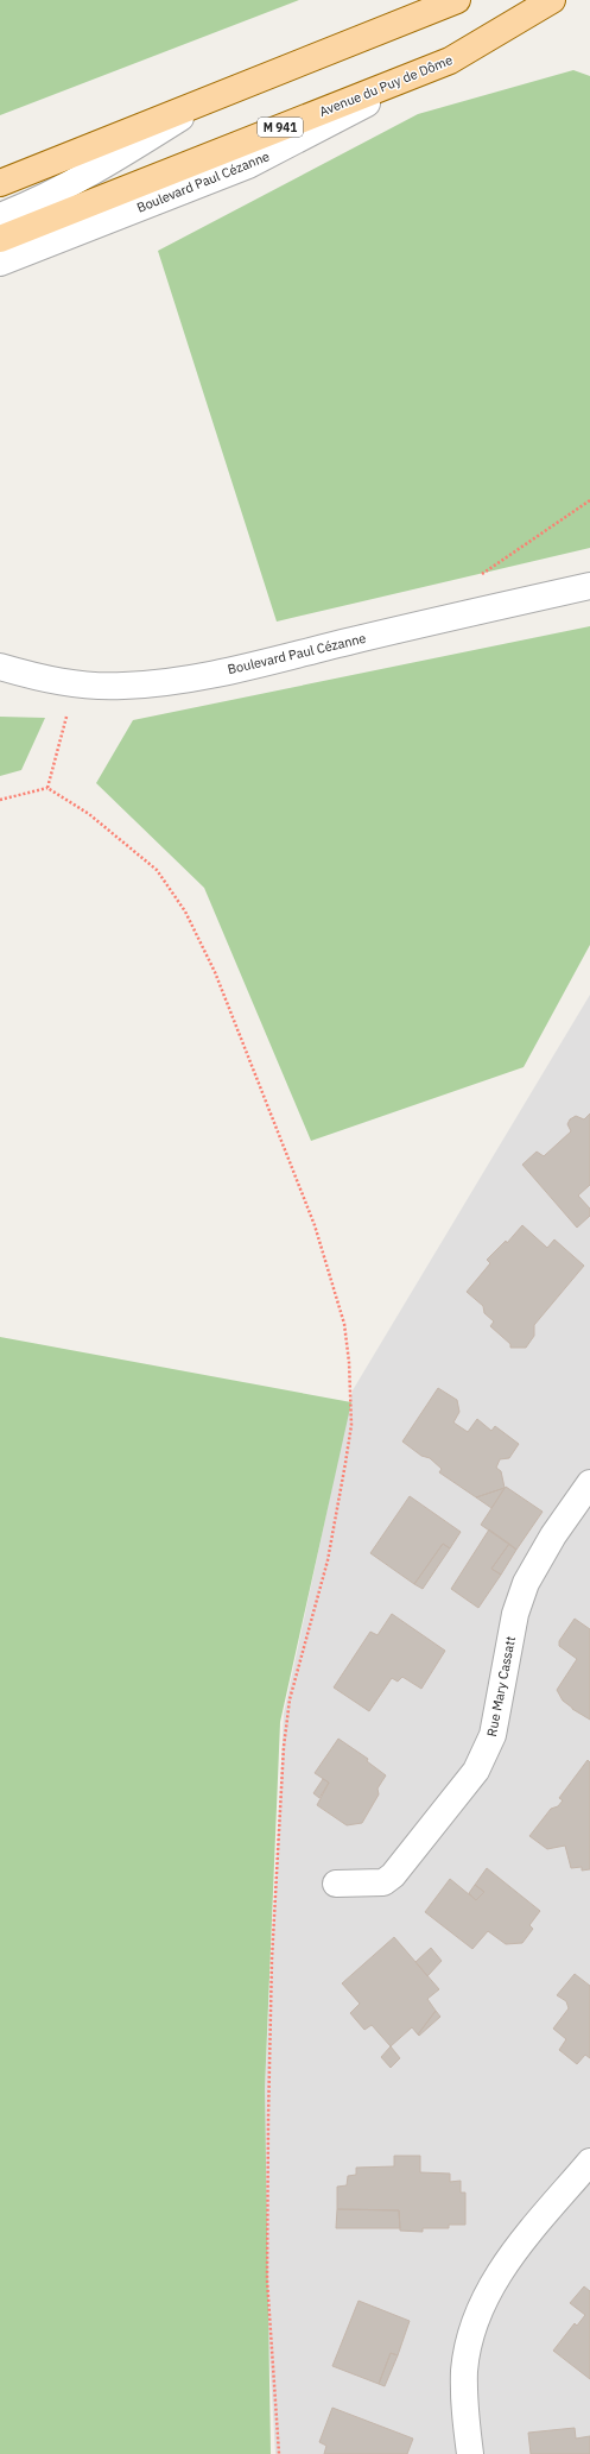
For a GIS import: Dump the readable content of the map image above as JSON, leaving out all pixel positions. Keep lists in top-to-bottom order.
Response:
{
  "streets": {
    "main road": ["Avenue du Puy de Dôme", "M 941"],
    "street": ["Boulevard Paul Cézanne", "Rue Mary Cassatt"]
  },
  "crossings": [
    ["Avenue du Puy de Dôme", "Boulevard Paul Cézanne"]
  ]
}
